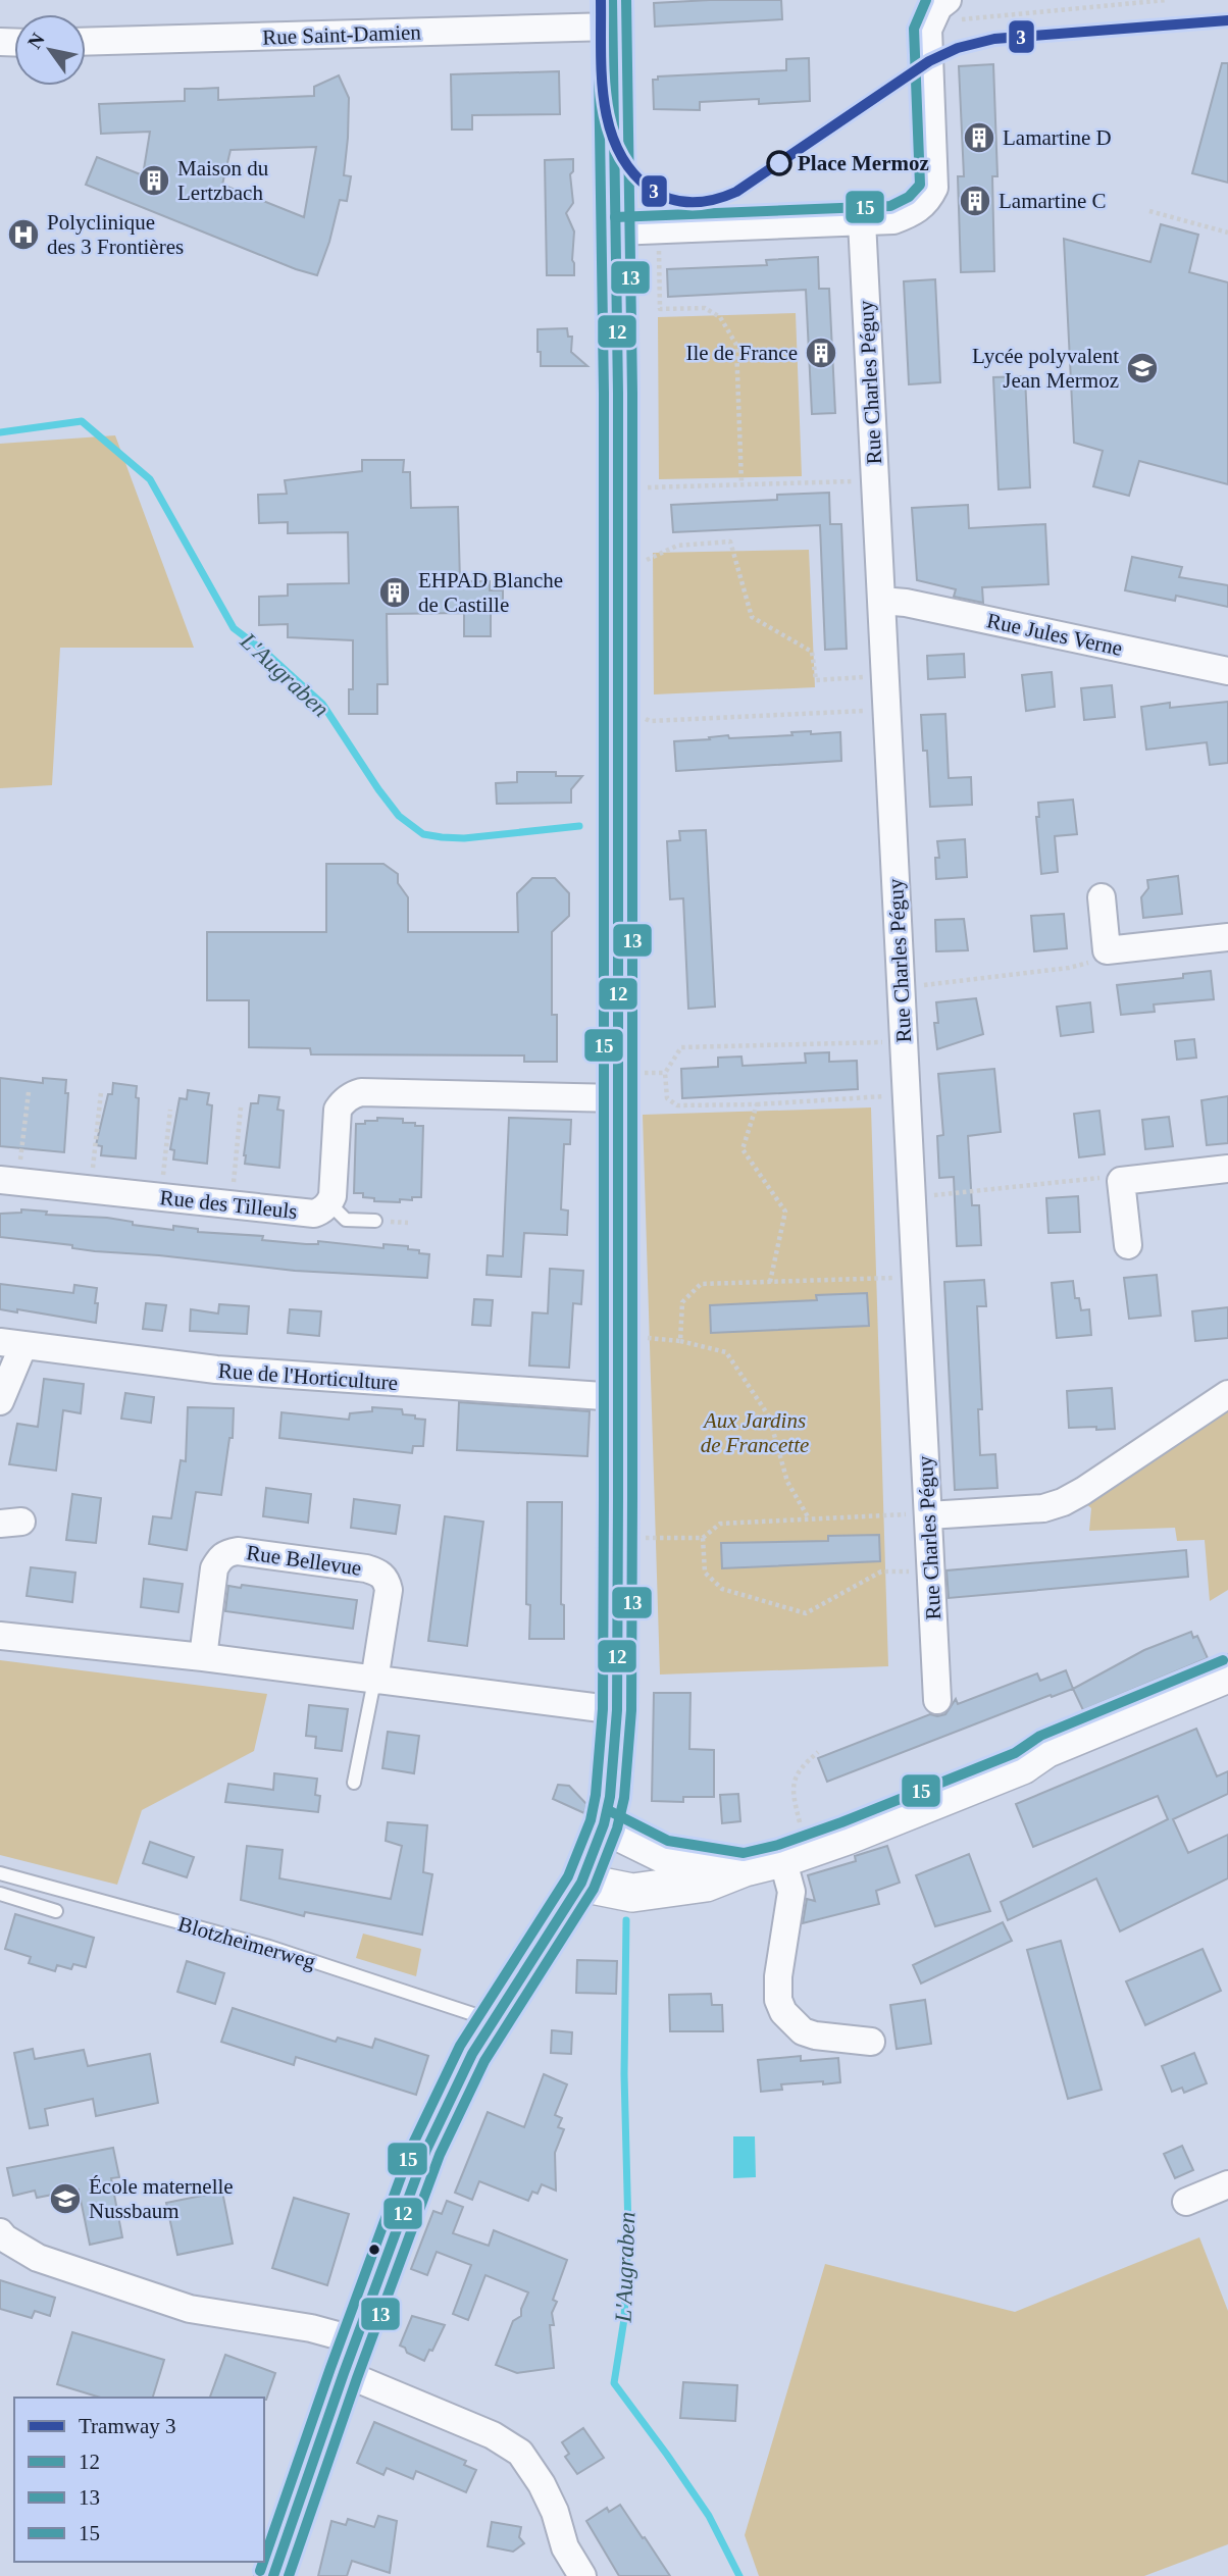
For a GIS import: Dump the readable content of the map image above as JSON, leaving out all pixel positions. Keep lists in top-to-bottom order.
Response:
{
  "streets": {
    "street": [
      "Rue Saint-Damien",
      "Rue Charles Péguy",
      "Rue Jules Verne",
      "Rue des Tilleuls",
      "Rue de l'Horticulture",
      "Rue Bellevue"
    ],
    "lane": ["Blotzheimerweg"]
  },
  "crossings": [
    ["Rue Charles Péguy", "Rue Jules Verne"]
  ],
  "water": ["L'Augraben"],
  "parks": ["Aux Jardins de Francette"],
  "places": {
    "building": [
      "Lamartine D",
      "Maison du Lertzbach",
      "Lamartine C",
      "Ile de France",
      "EHPAD Blanche de Castille"
    ],
    "other": ["Place Mermoz"],
    "hospital": ["Polyclinique des 3 Frontières"],
    "school or university": ["Lycée polyvalent Jean Mermoz", "École maternelle Nussbaum"]
  },
  "lines": [
    "tram line 3",
    "transit line 12",
    "transit line 13",
    "transit line 15"
  ],
  "legend": [
    "Tramway 3",
    "12",
    "13",
    "15"
  ],
  "north": "top left"
}
